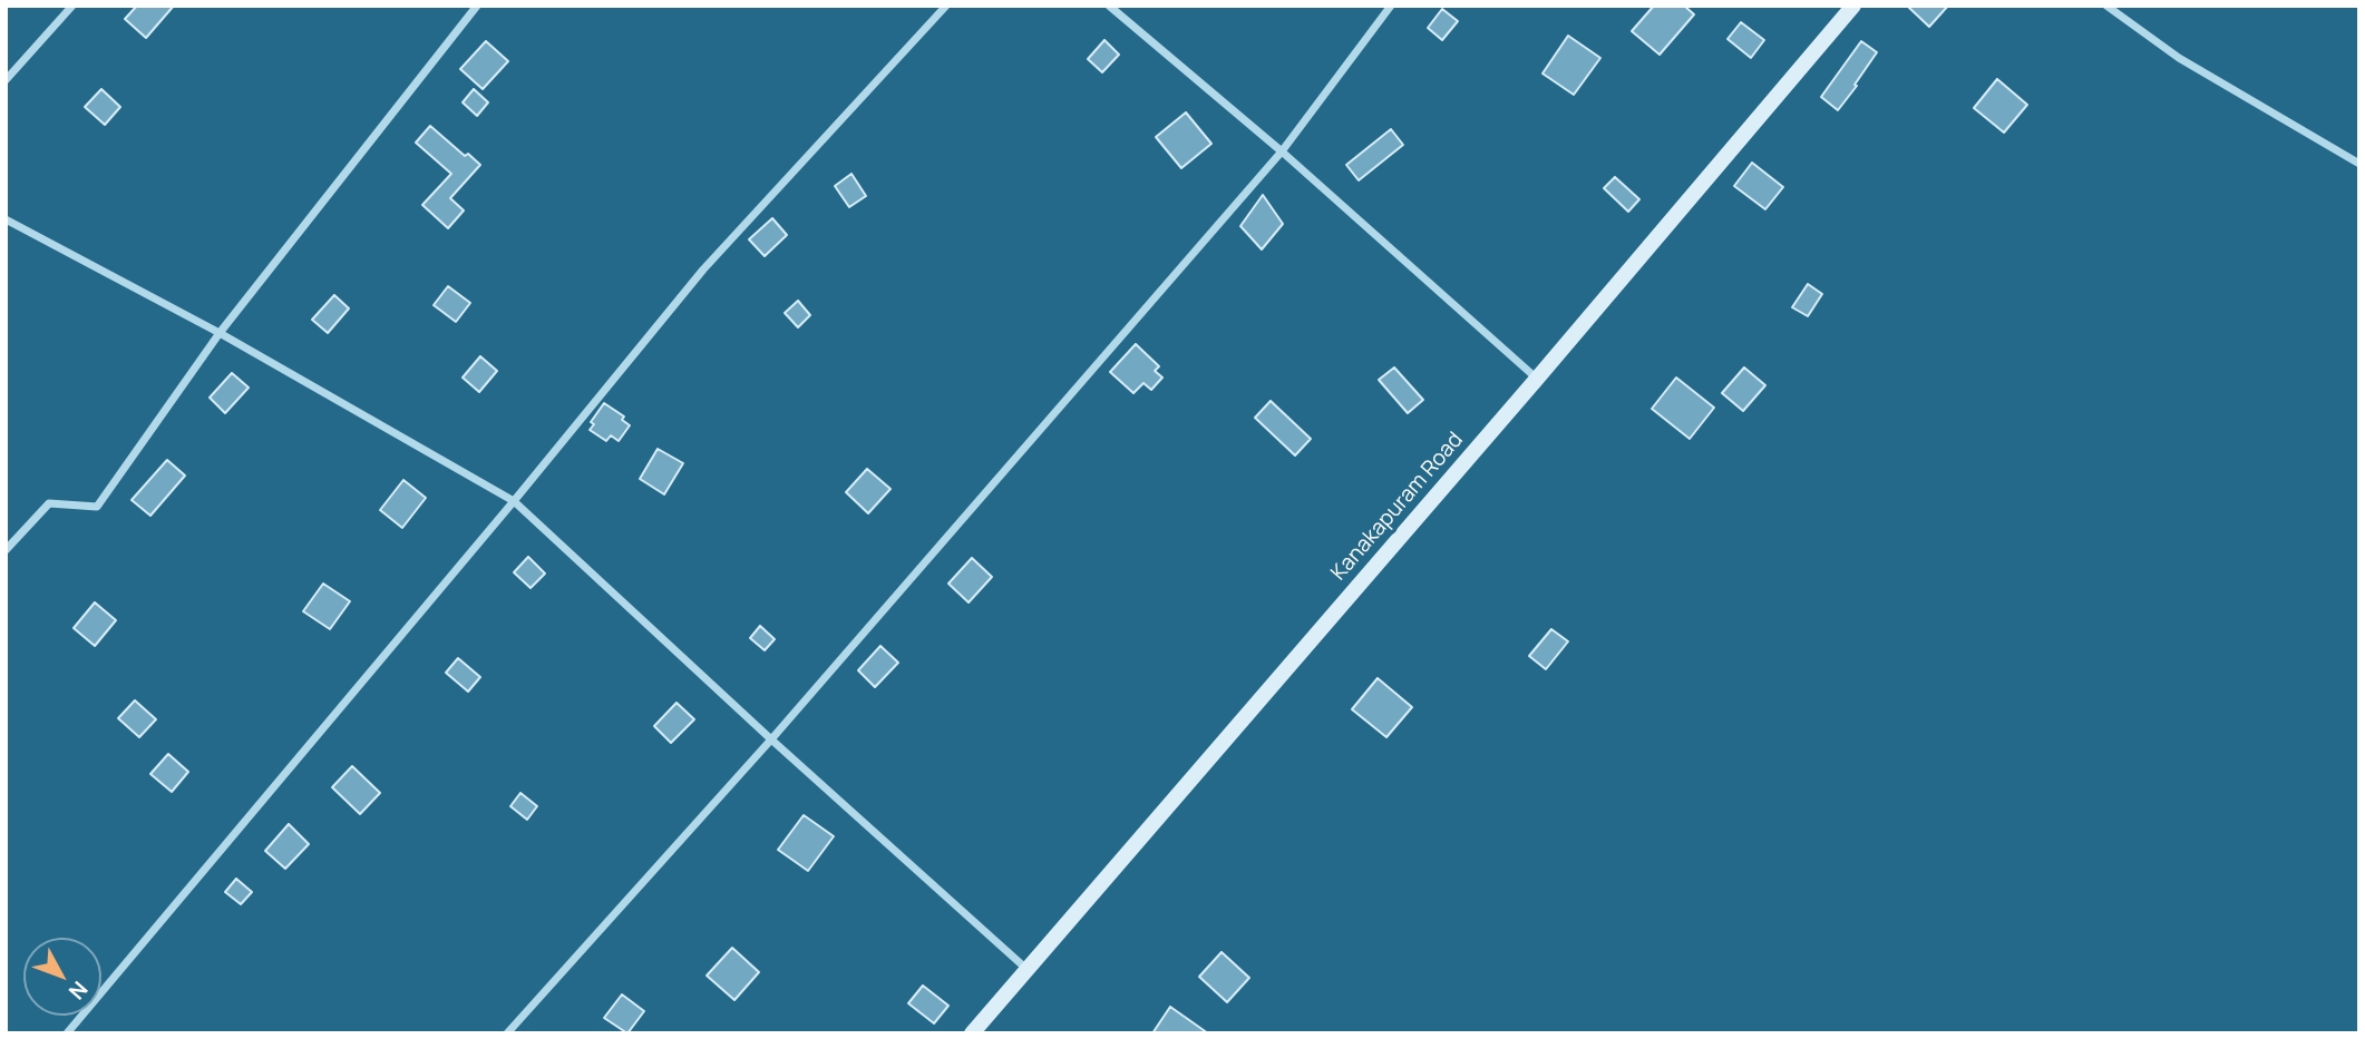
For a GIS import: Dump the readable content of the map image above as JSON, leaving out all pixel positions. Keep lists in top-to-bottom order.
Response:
{
  "streets": {
    "street": ["Kanakapuram Road"]
  },
  "north": "bottom right"
}
